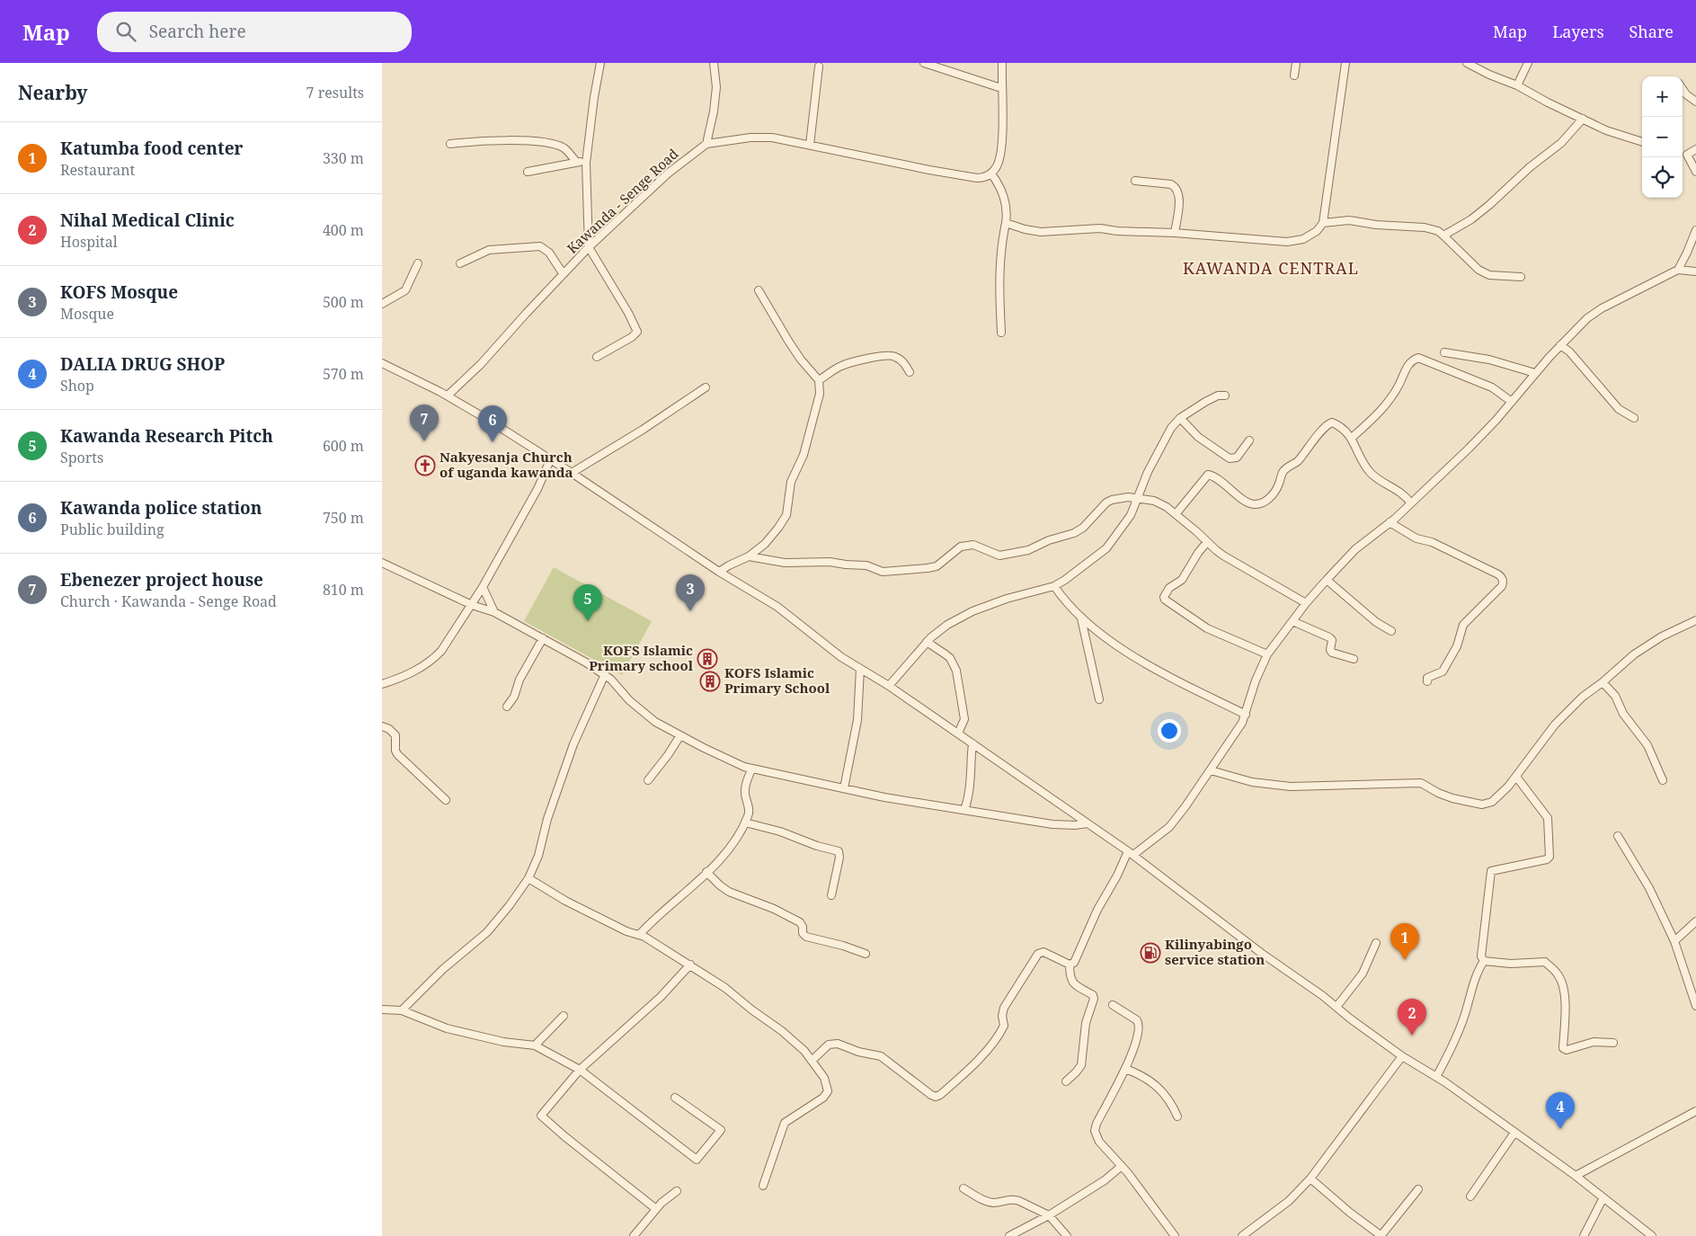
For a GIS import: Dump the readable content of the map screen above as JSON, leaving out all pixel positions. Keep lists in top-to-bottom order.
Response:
{
  "streets": {
    "street": ["Kawanda - Senge Road"]
  },
  "districts": ["KAWANDA CENTRAL"],
  "places": {
    "church": ["Nakyesanja Church of uganda kawanda"],
    "building": ["KOFS Islamic Primary school", "KOFS Islamic Primary School"],
    "fuel station": ["Kilinyabingo service station"]
  },
  "page": {
    "header": "Map",
    "search": "Search here",
    "nav": ["Map", "Layers", "Share"],
    "heading": ["Nearby", "7 results"],
    "map_buttons": ["+", "−"],
    "list": [
      {
        "mark": "1",
        "name": "Katumba food center",
        "note": "Restaurant",
        "value": "330 m"
      },
      {
        "mark": "2",
        "name": "Nihal Medical Clinic",
        "note": "Hospital",
        "value": "400 m"
      },
      {
        "mark": "3",
        "name": "KOFS Mosque",
        "note": "Mosque",
        "value": "500 m"
      },
      {
        "mark": "4",
        "name": "DALIA DRUG SHOP",
        "note": "Shop",
        "value": "570 m"
      },
      {
        "mark": "5",
        "name": "Kawanda Research Pitch",
        "note": "Sports",
        "value": "600 m"
      },
      {
        "mark": "6",
        "name": "Kawanda police station",
        "note": "Public building",
        "value": "750 m"
      },
      {
        "mark": "7",
        "name": "Ebenezer project house",
        "note": "Church · Kawanda - Senge Road",
        "value": "810 m"
      }
    ],
    "pins": [
      "7",
      "6",
      "3",
      "5",
      "1",
      "2",
      "4"
    ]
  }
}
